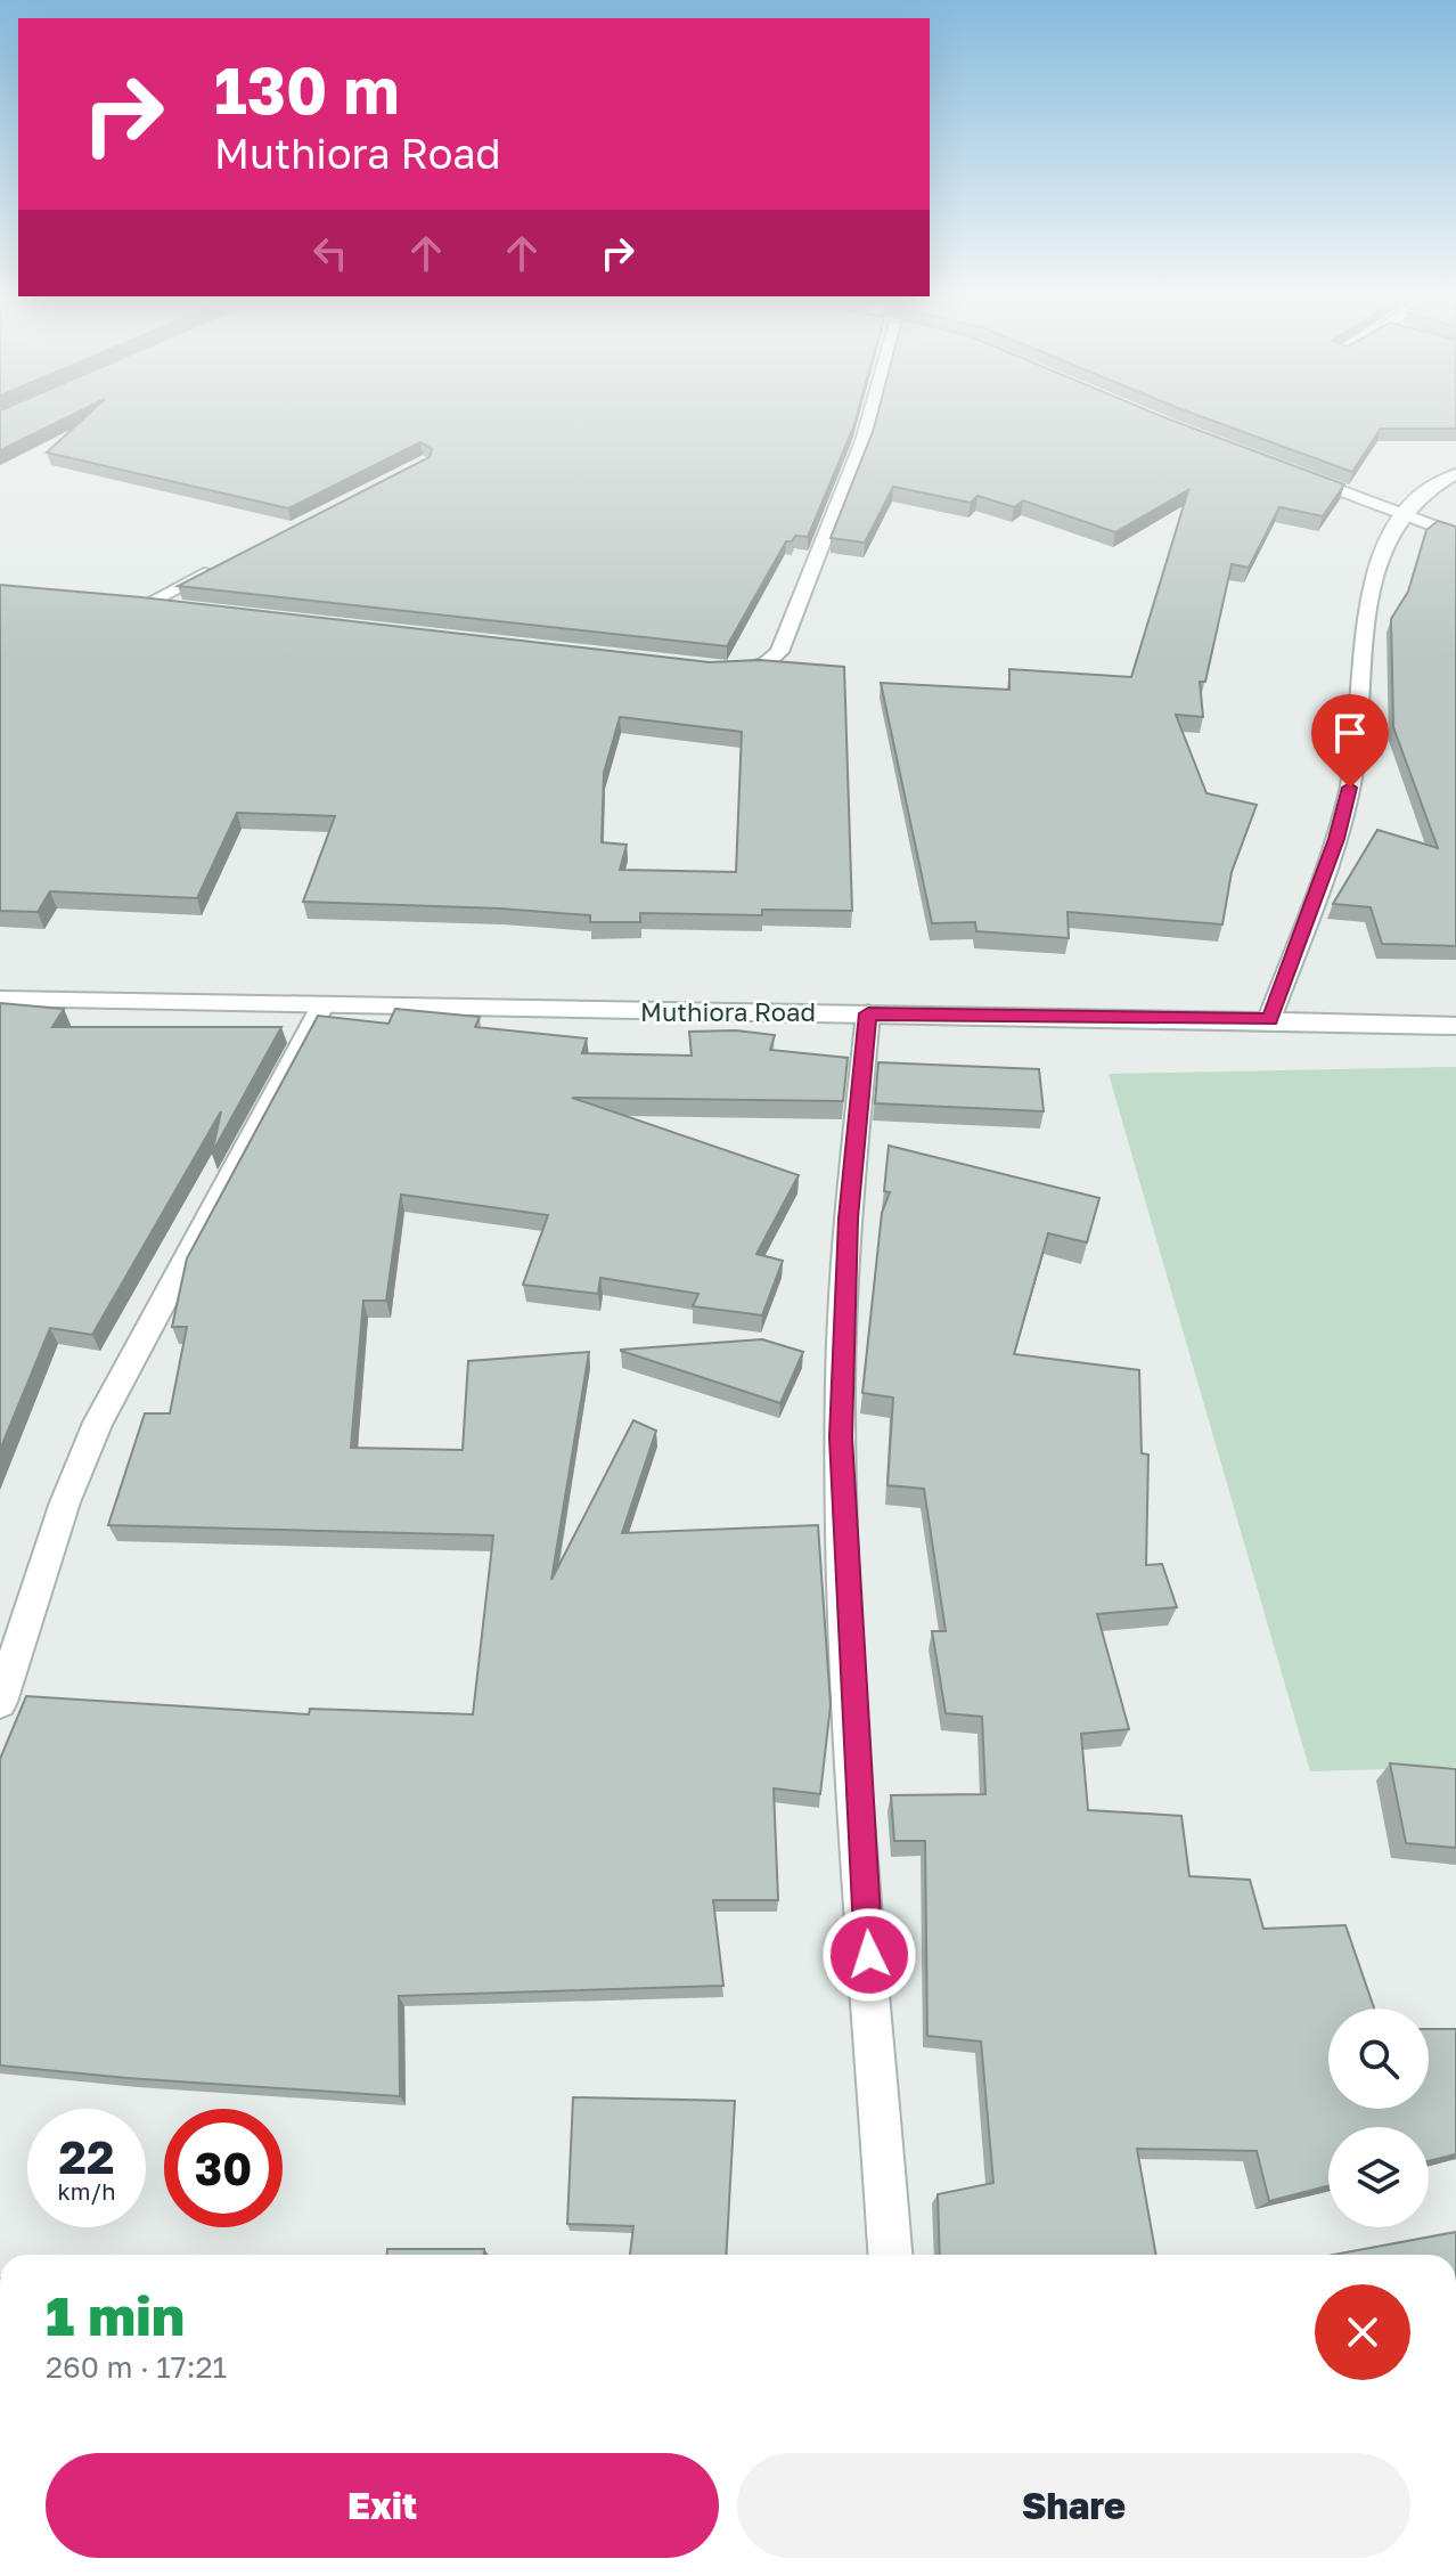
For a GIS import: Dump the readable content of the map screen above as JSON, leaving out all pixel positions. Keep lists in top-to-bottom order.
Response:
{
  "streets": {
    "street": ["Muthiora Road"]
  },
  "page": {
    "turn": ["130 m", "Muthiora Road"],
    "speed": "22 km/h",
    "limit": "30",
    "heading": ["1 min", "260 m · 17:21"],
    "buttons": ["Exit", "Share"]
  }
}
